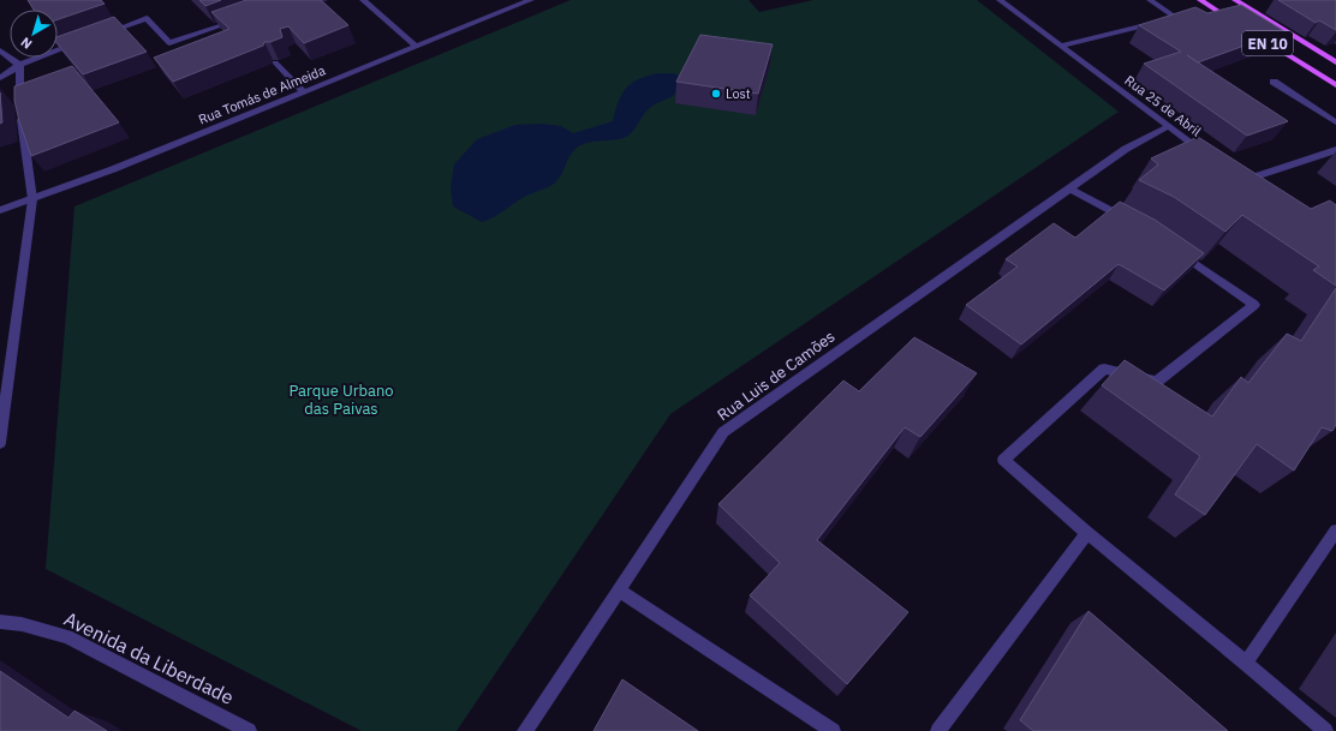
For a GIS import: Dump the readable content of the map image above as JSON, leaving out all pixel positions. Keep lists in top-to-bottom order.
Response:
{
  "streets": {
    "main road": ["EN 10"],
    "street": [
      "Rua Tomás de Almeida",
      "Rua 25 de Abril",
      "Rua Luis de Camões",
      "Avenida da Liberdade"
    ]
  },
  "crossings": [
    ["Rua 25 de Abril", "Rua Luis de Camões"]
  ],
  "parks": ["Parque Urbano das Paivas"],
  "places": ["Lost"],
  "north": "bottom left"
}
